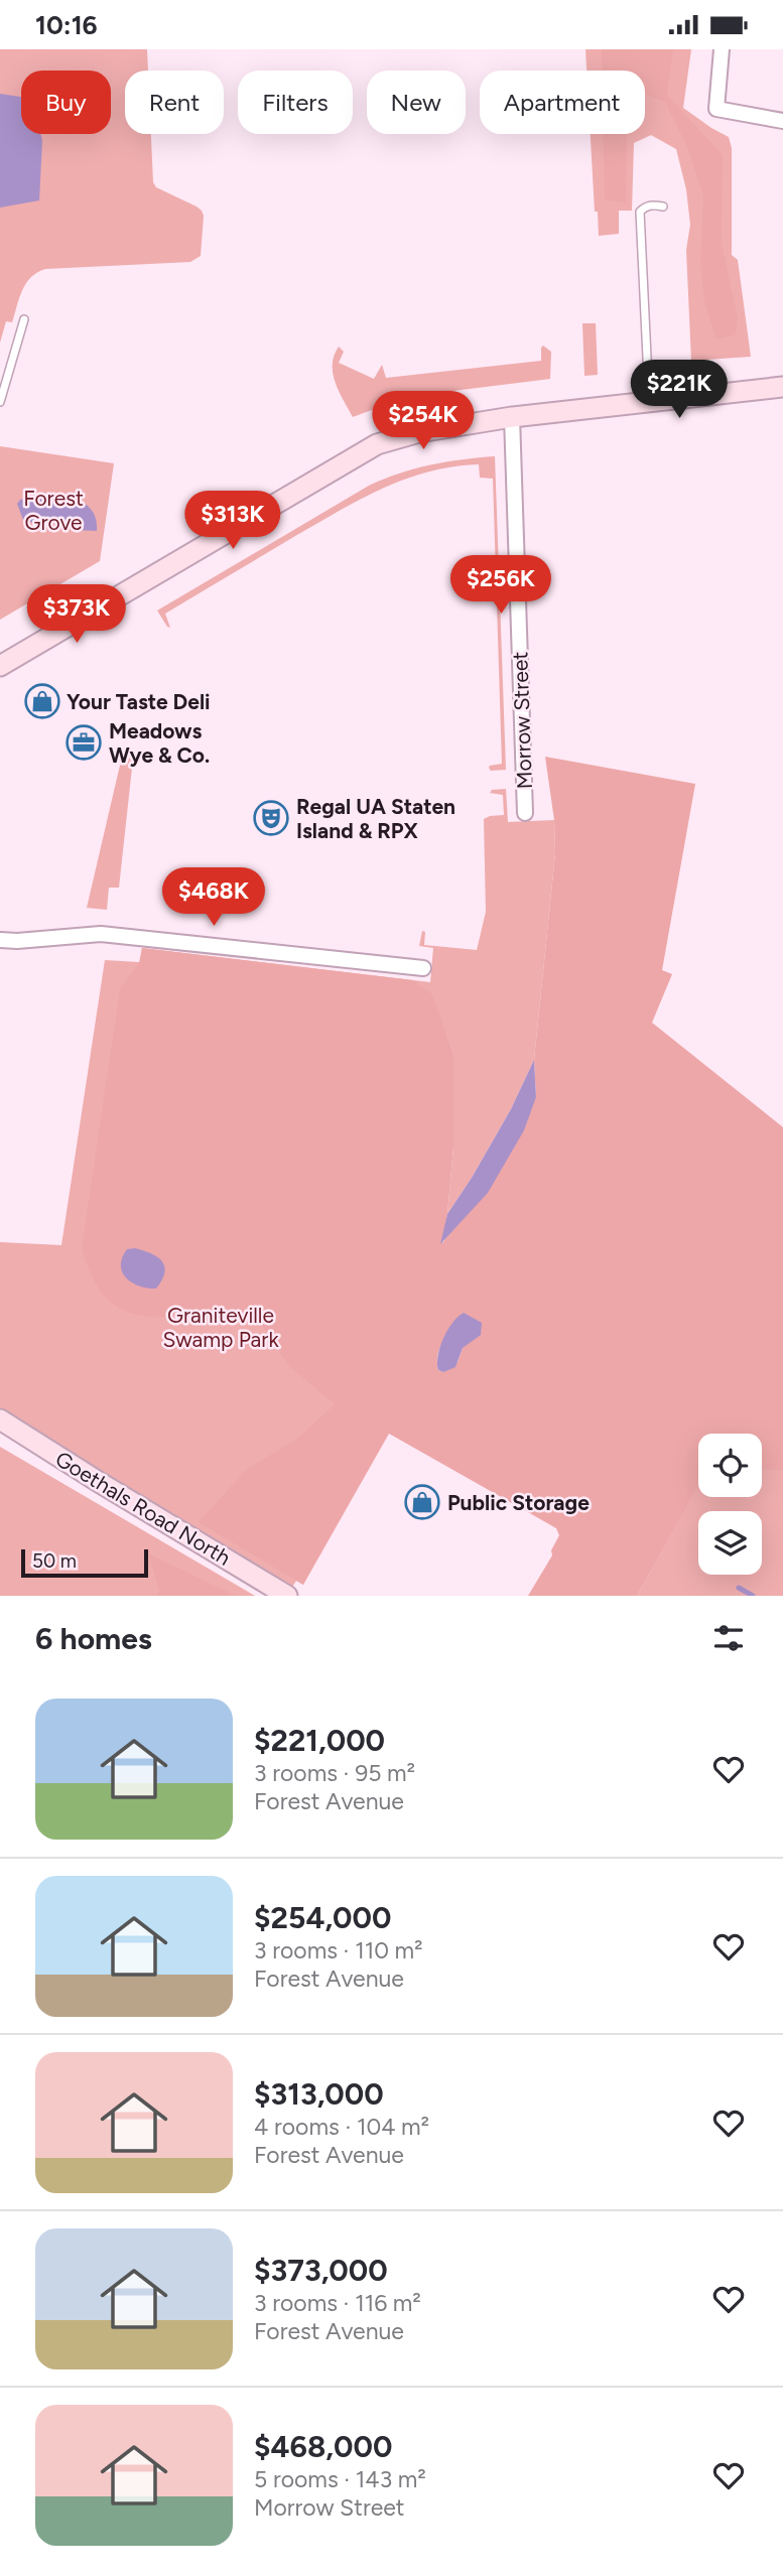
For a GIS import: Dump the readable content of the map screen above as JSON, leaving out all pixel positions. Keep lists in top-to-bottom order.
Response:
{
  "streets": {
    "main road": ["Goethals Road North"],
    "street": ["Morrow Street"]
  },
  "parks": ["Forest Grove", "Graniteville Swamp Park"],
  "places": {
    "shop": ["Your Taste Deli", "Public Storage"],
    "office": ["Meadows Wye & Co."],
    "theatre": ["Regal UA Staten Island & RPX"]
  },
  "scale_bar": "50 m",
  "page": {
    "status": "10:16",
    "chip": [
      "Buy",
      "Rent",
      "Filters",
      "New",
      "Apartment"
    ],
    "price": [
      "$221K",
      "$254K",
      "$313K",
      "$256K",
      "$373K",
      "$468K"
    ],
    "scale": "50 m",
    "heading": "6 homes",
    "list": [
      {
        "name": "$221,000",
        "note": "3 rooms · 95 m² · Forest Avenue"
      },
      {
        "name": "$254,000",
        "note": "3 rooms · 110 m² · Forest Avenue"
      },
      {
        "name": "$313,000",
        "note": "4 rooms · 104 m² · Forest Avenue"
      },
      {
        "name": "$373,000",
        "note": "3 rooms · 116 m² · Forest Avenue"
      },
      {
        "name": "$468,000",
        "note": "5 rooms · 143 m² · Morrow Street"
      }
    ]
  }
}
